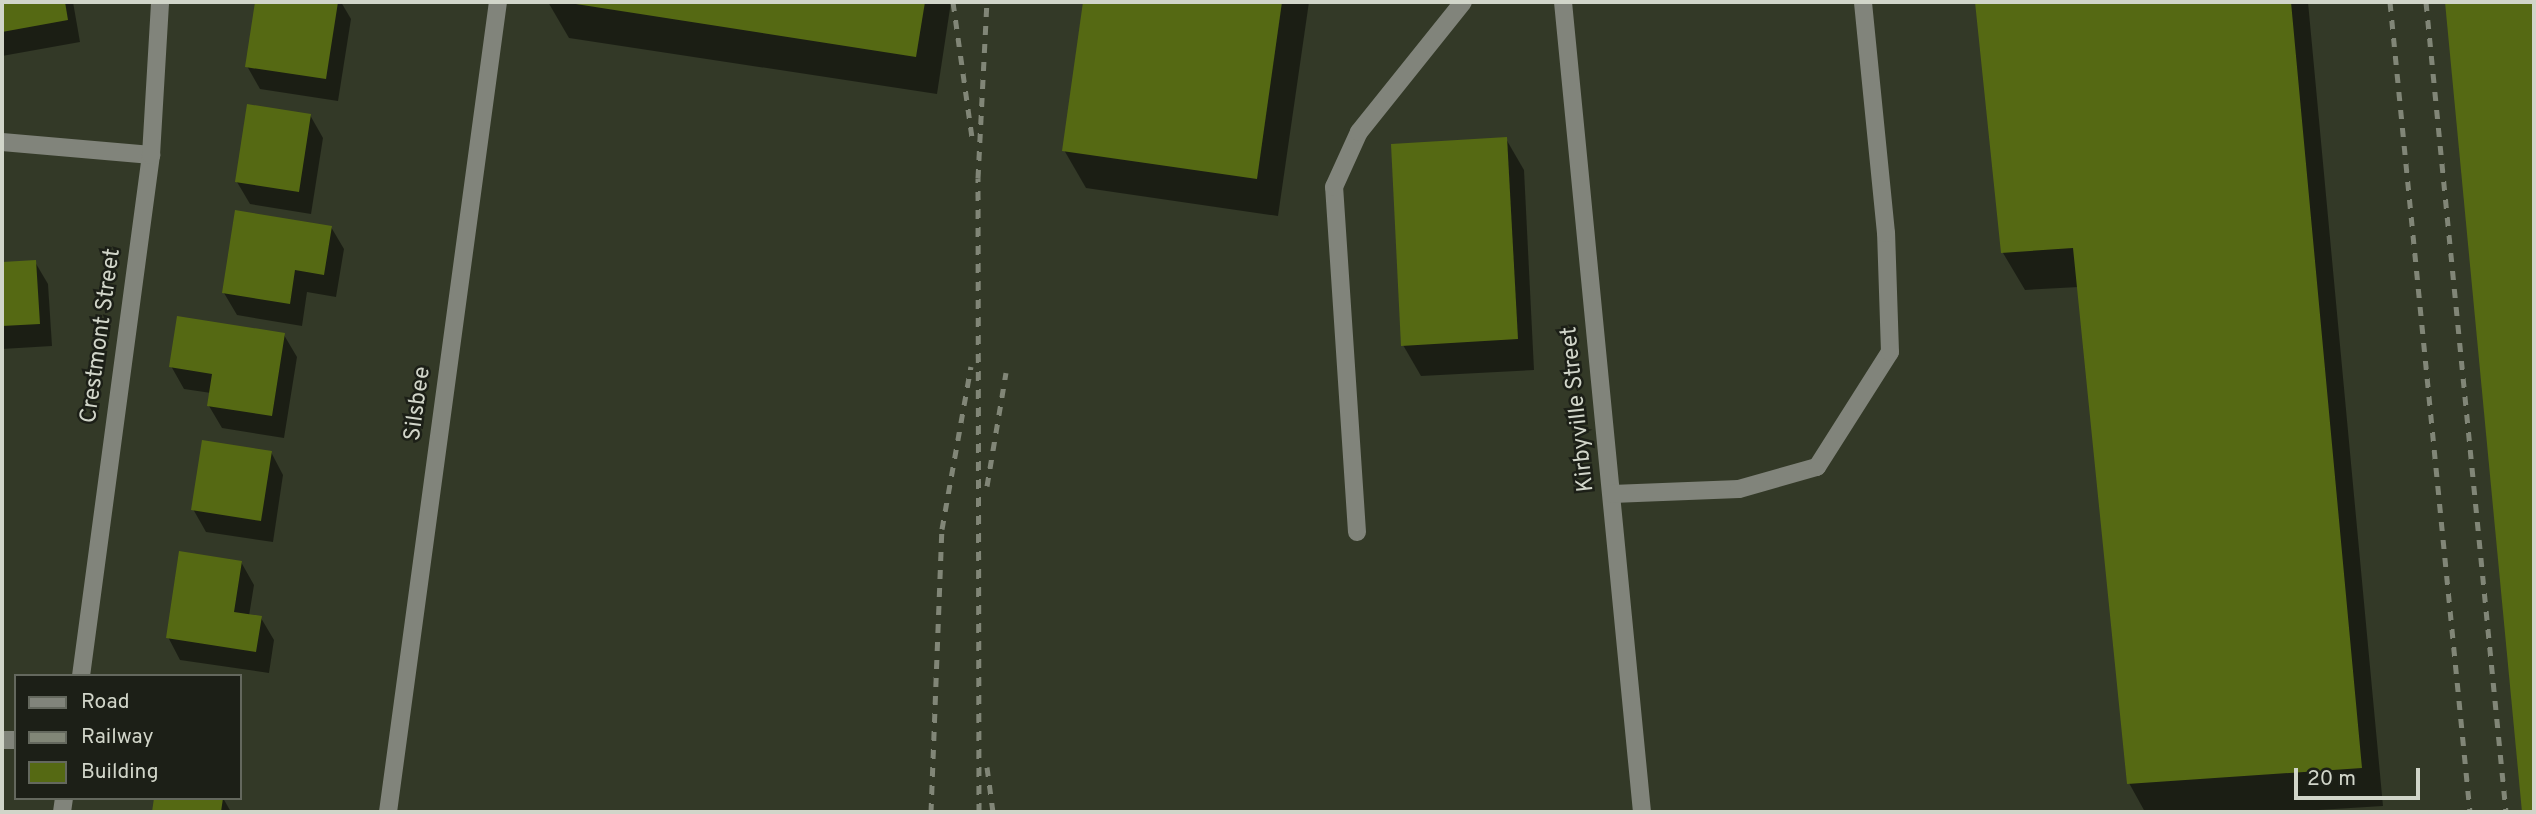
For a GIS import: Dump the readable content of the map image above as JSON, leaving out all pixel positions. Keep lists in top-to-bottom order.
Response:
{
  "streets": {
    "street": ["Crestmont Street", "Silsbee", "Kirbyville Street"]
  },
  "legend": ["Road", "Railway", "Building"],
  "scale_bar": "20 m"
}
